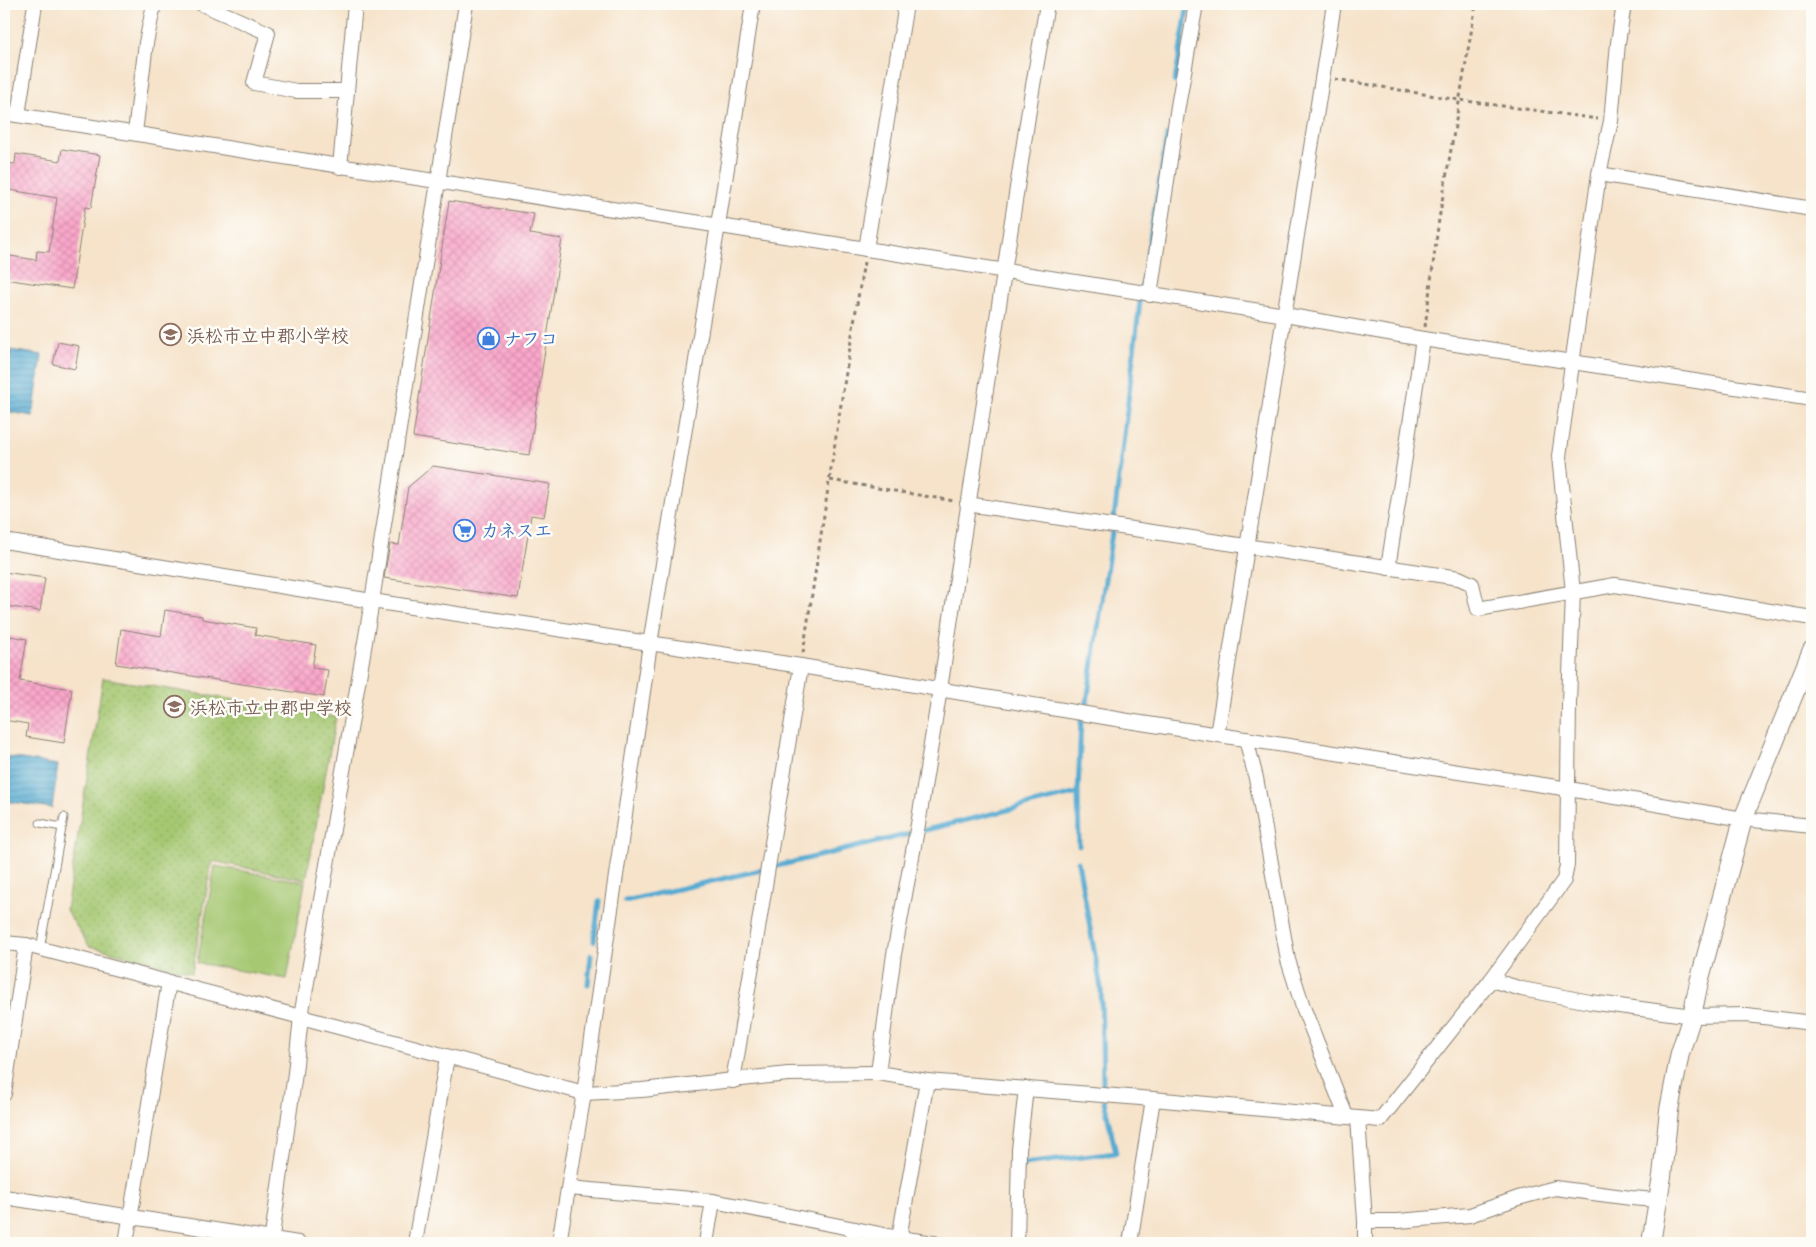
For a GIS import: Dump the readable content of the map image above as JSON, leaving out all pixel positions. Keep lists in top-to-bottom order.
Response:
{
  "places": {
    "school or university": ["浜松市立中郡小学校", "浜松市立中郡中学校"],
    "shop": ["ナフコ"],
    "supermarket": ["カネスエ"]
  }
}
